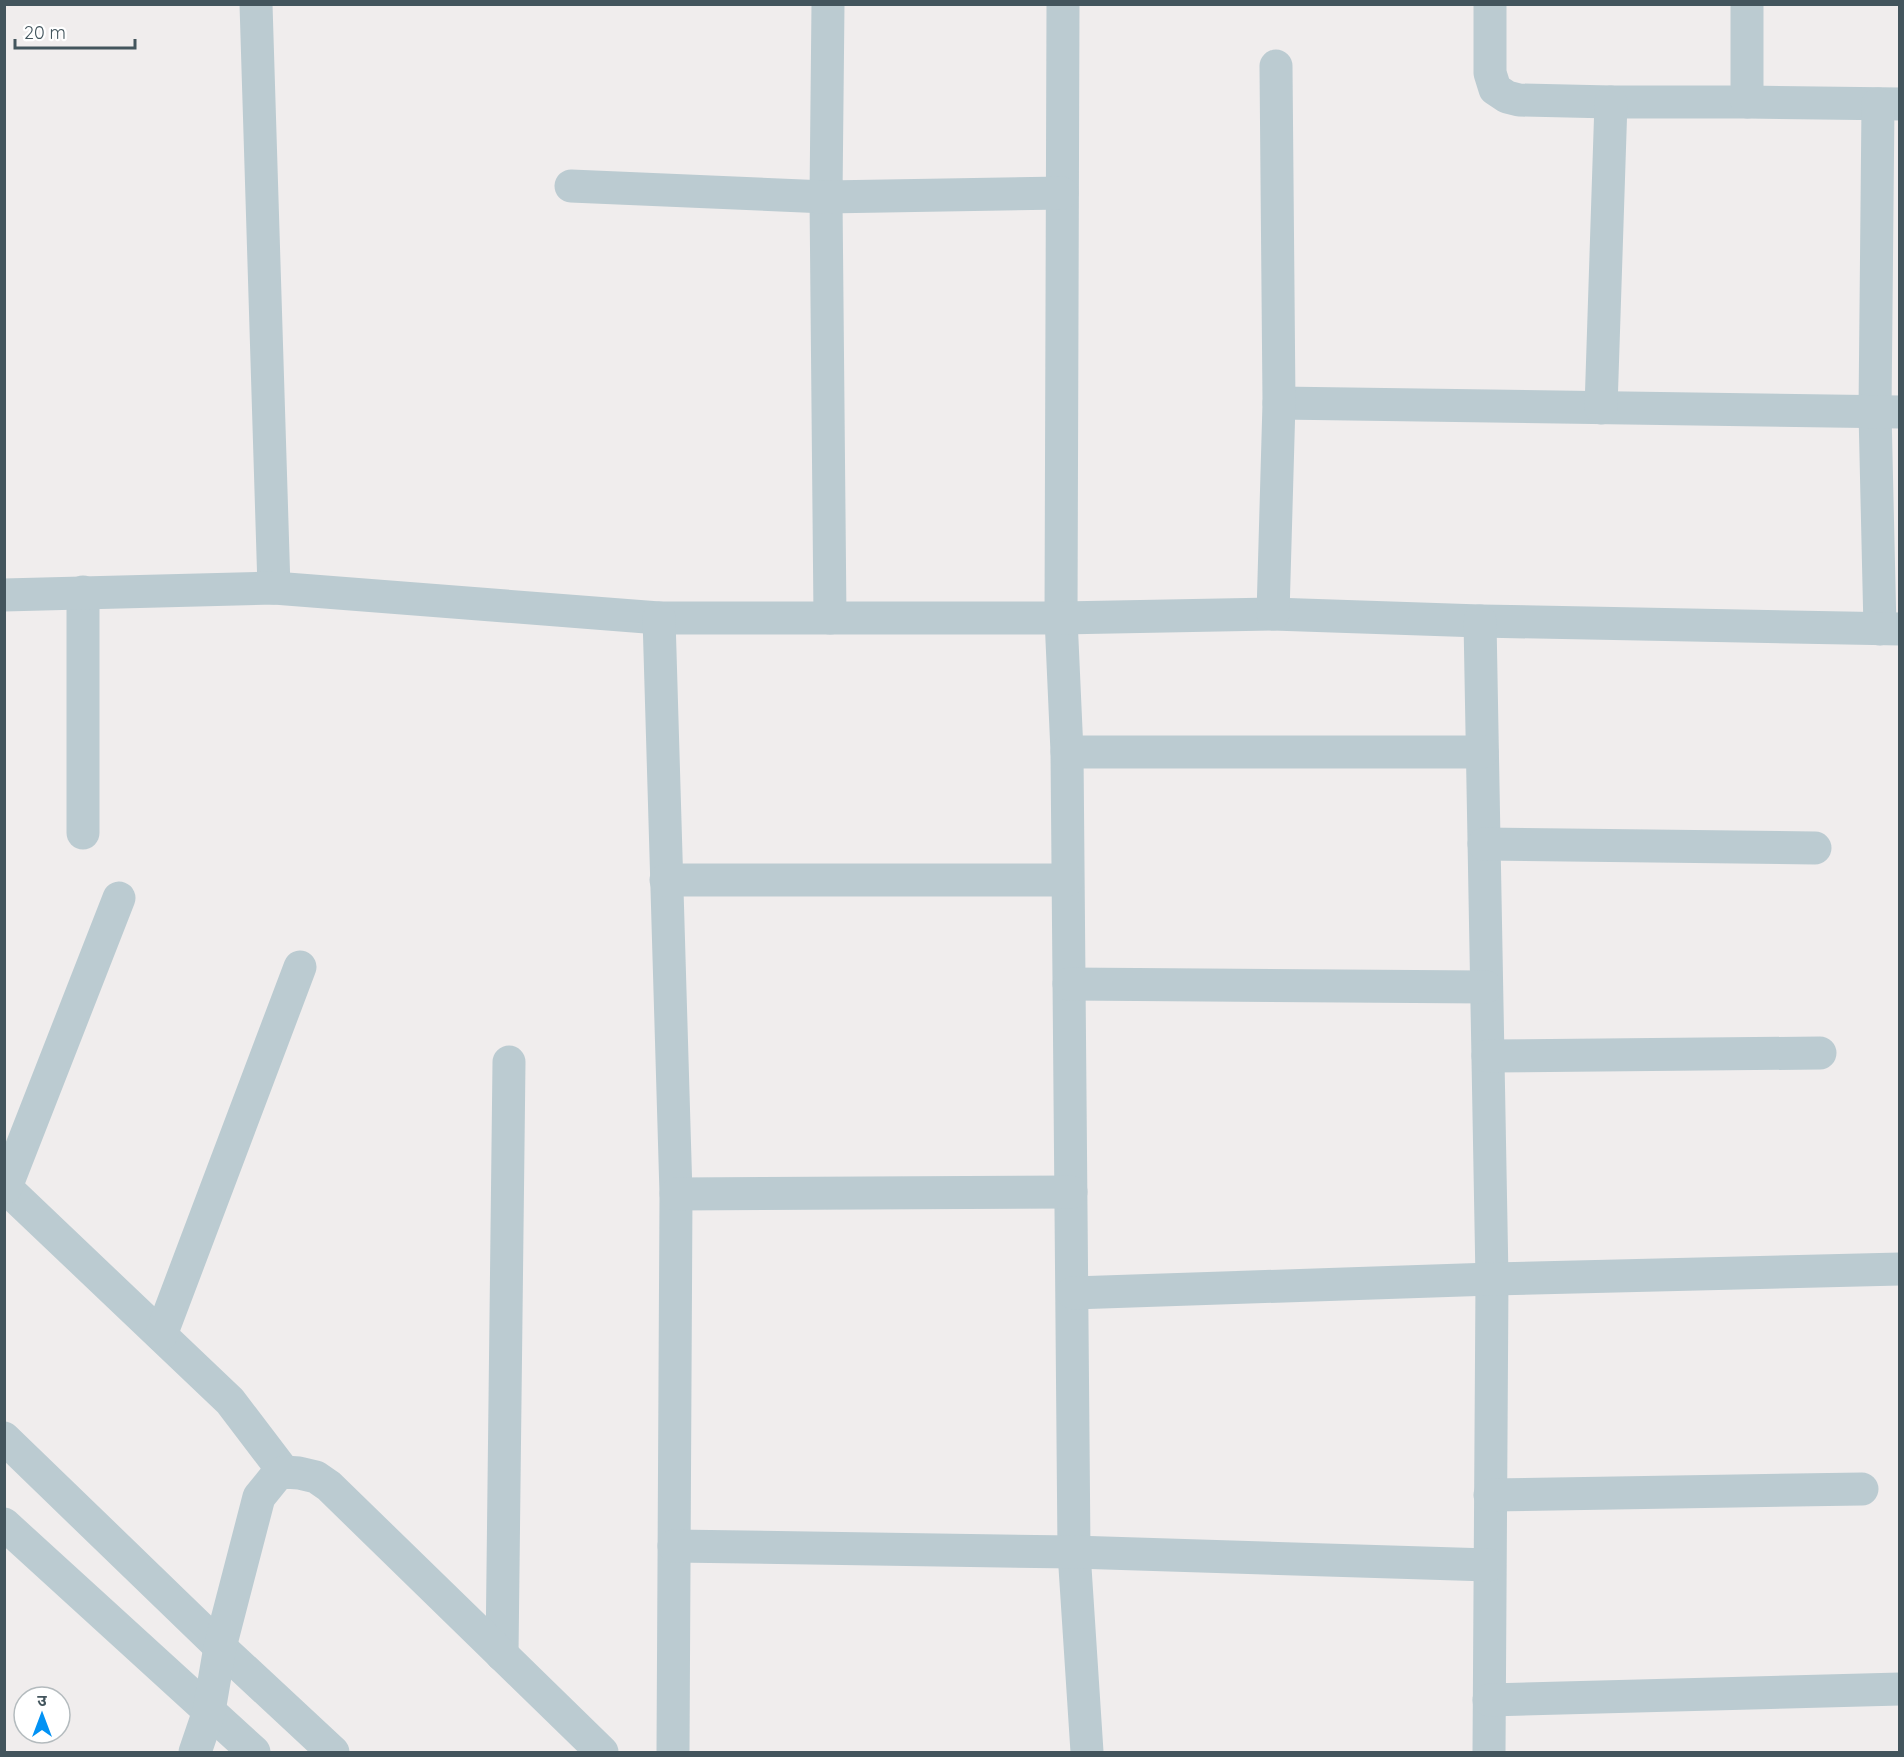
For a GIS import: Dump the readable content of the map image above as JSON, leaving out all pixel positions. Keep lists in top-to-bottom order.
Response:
{
  "scale_bar": "20 m",
  "north": "top"
}
